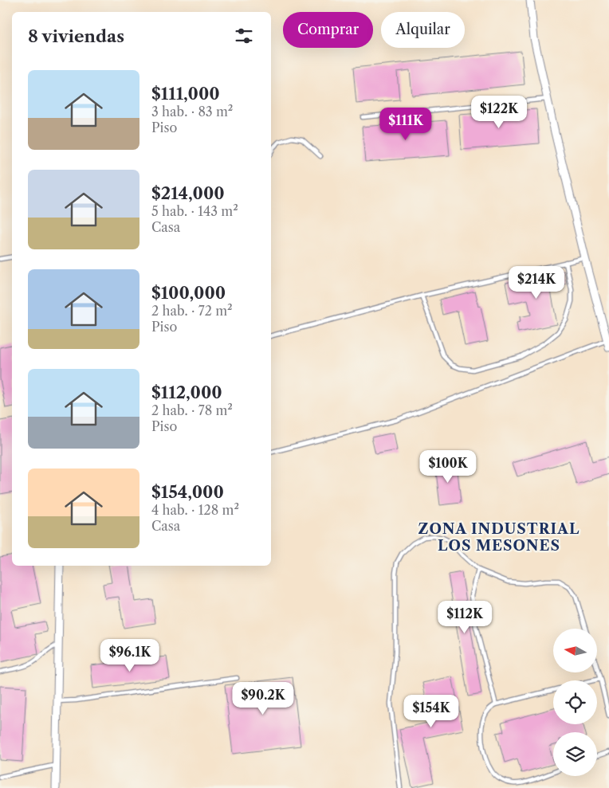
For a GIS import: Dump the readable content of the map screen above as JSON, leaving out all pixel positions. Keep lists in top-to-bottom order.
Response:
{
  "districts": ["ZONA INDUSTRIAL LOS MESONES"],
  "north": "left",
  "page": {
    "chip": ["Comprar", "Alquilar"],
    "heading": "8 viviendas",
    "list": [
      {
        "name": "$111,000",
        "note": "3 hab. · 83 m² · Piso"
      },
      {
        "name": "$214,000",
        "note": "5 hab. · 143 m² · Casa"
      },
      {
        "name": "$100,000",
        "note": "2 hab. · 72 m² · Piso"
      },
      {
        "name": "$112,000",
        "note": "2 hab. · 78 m² · Piso"
      },
      {
        "name": "$154,000",
        "note": "4 hab. · 128 m² · Casa"
      }
    ],
    "price": [
      "$122K",
      "$111K",
      "$214K",
      "$100K",
      "$112K",
      "$96.1K",
      "$90.2K",
      "$154K"
    ]
  }
}
